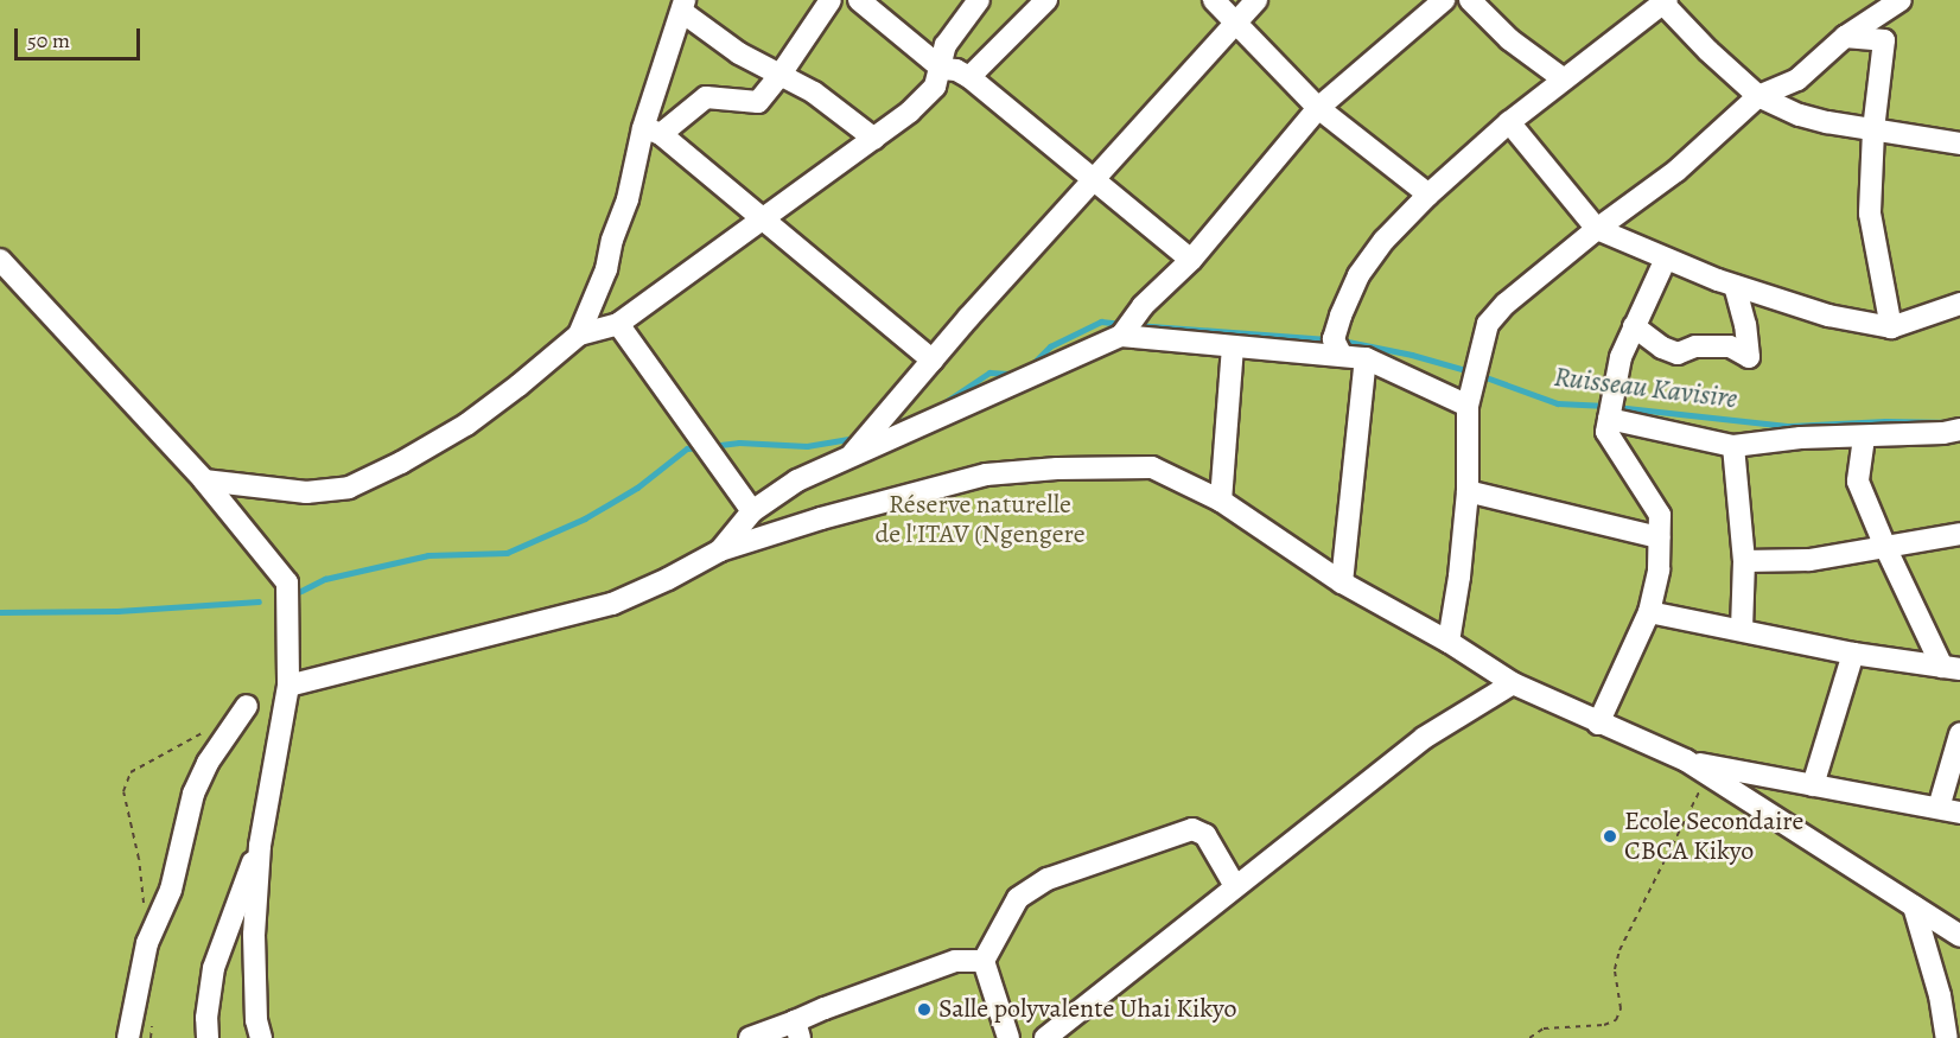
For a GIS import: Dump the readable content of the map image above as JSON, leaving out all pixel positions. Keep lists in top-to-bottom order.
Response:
{
  "water": ["Ruisseau Kavisire"],
  "parks": ["Réserve naturelle de l'ITAV (Ngengere"],
  "places": ["Ecole Secondaire CBCA Kikyo", "Salle polyvalente Uhai Kikyo"],
  "scale_bar": "50 m"
}
